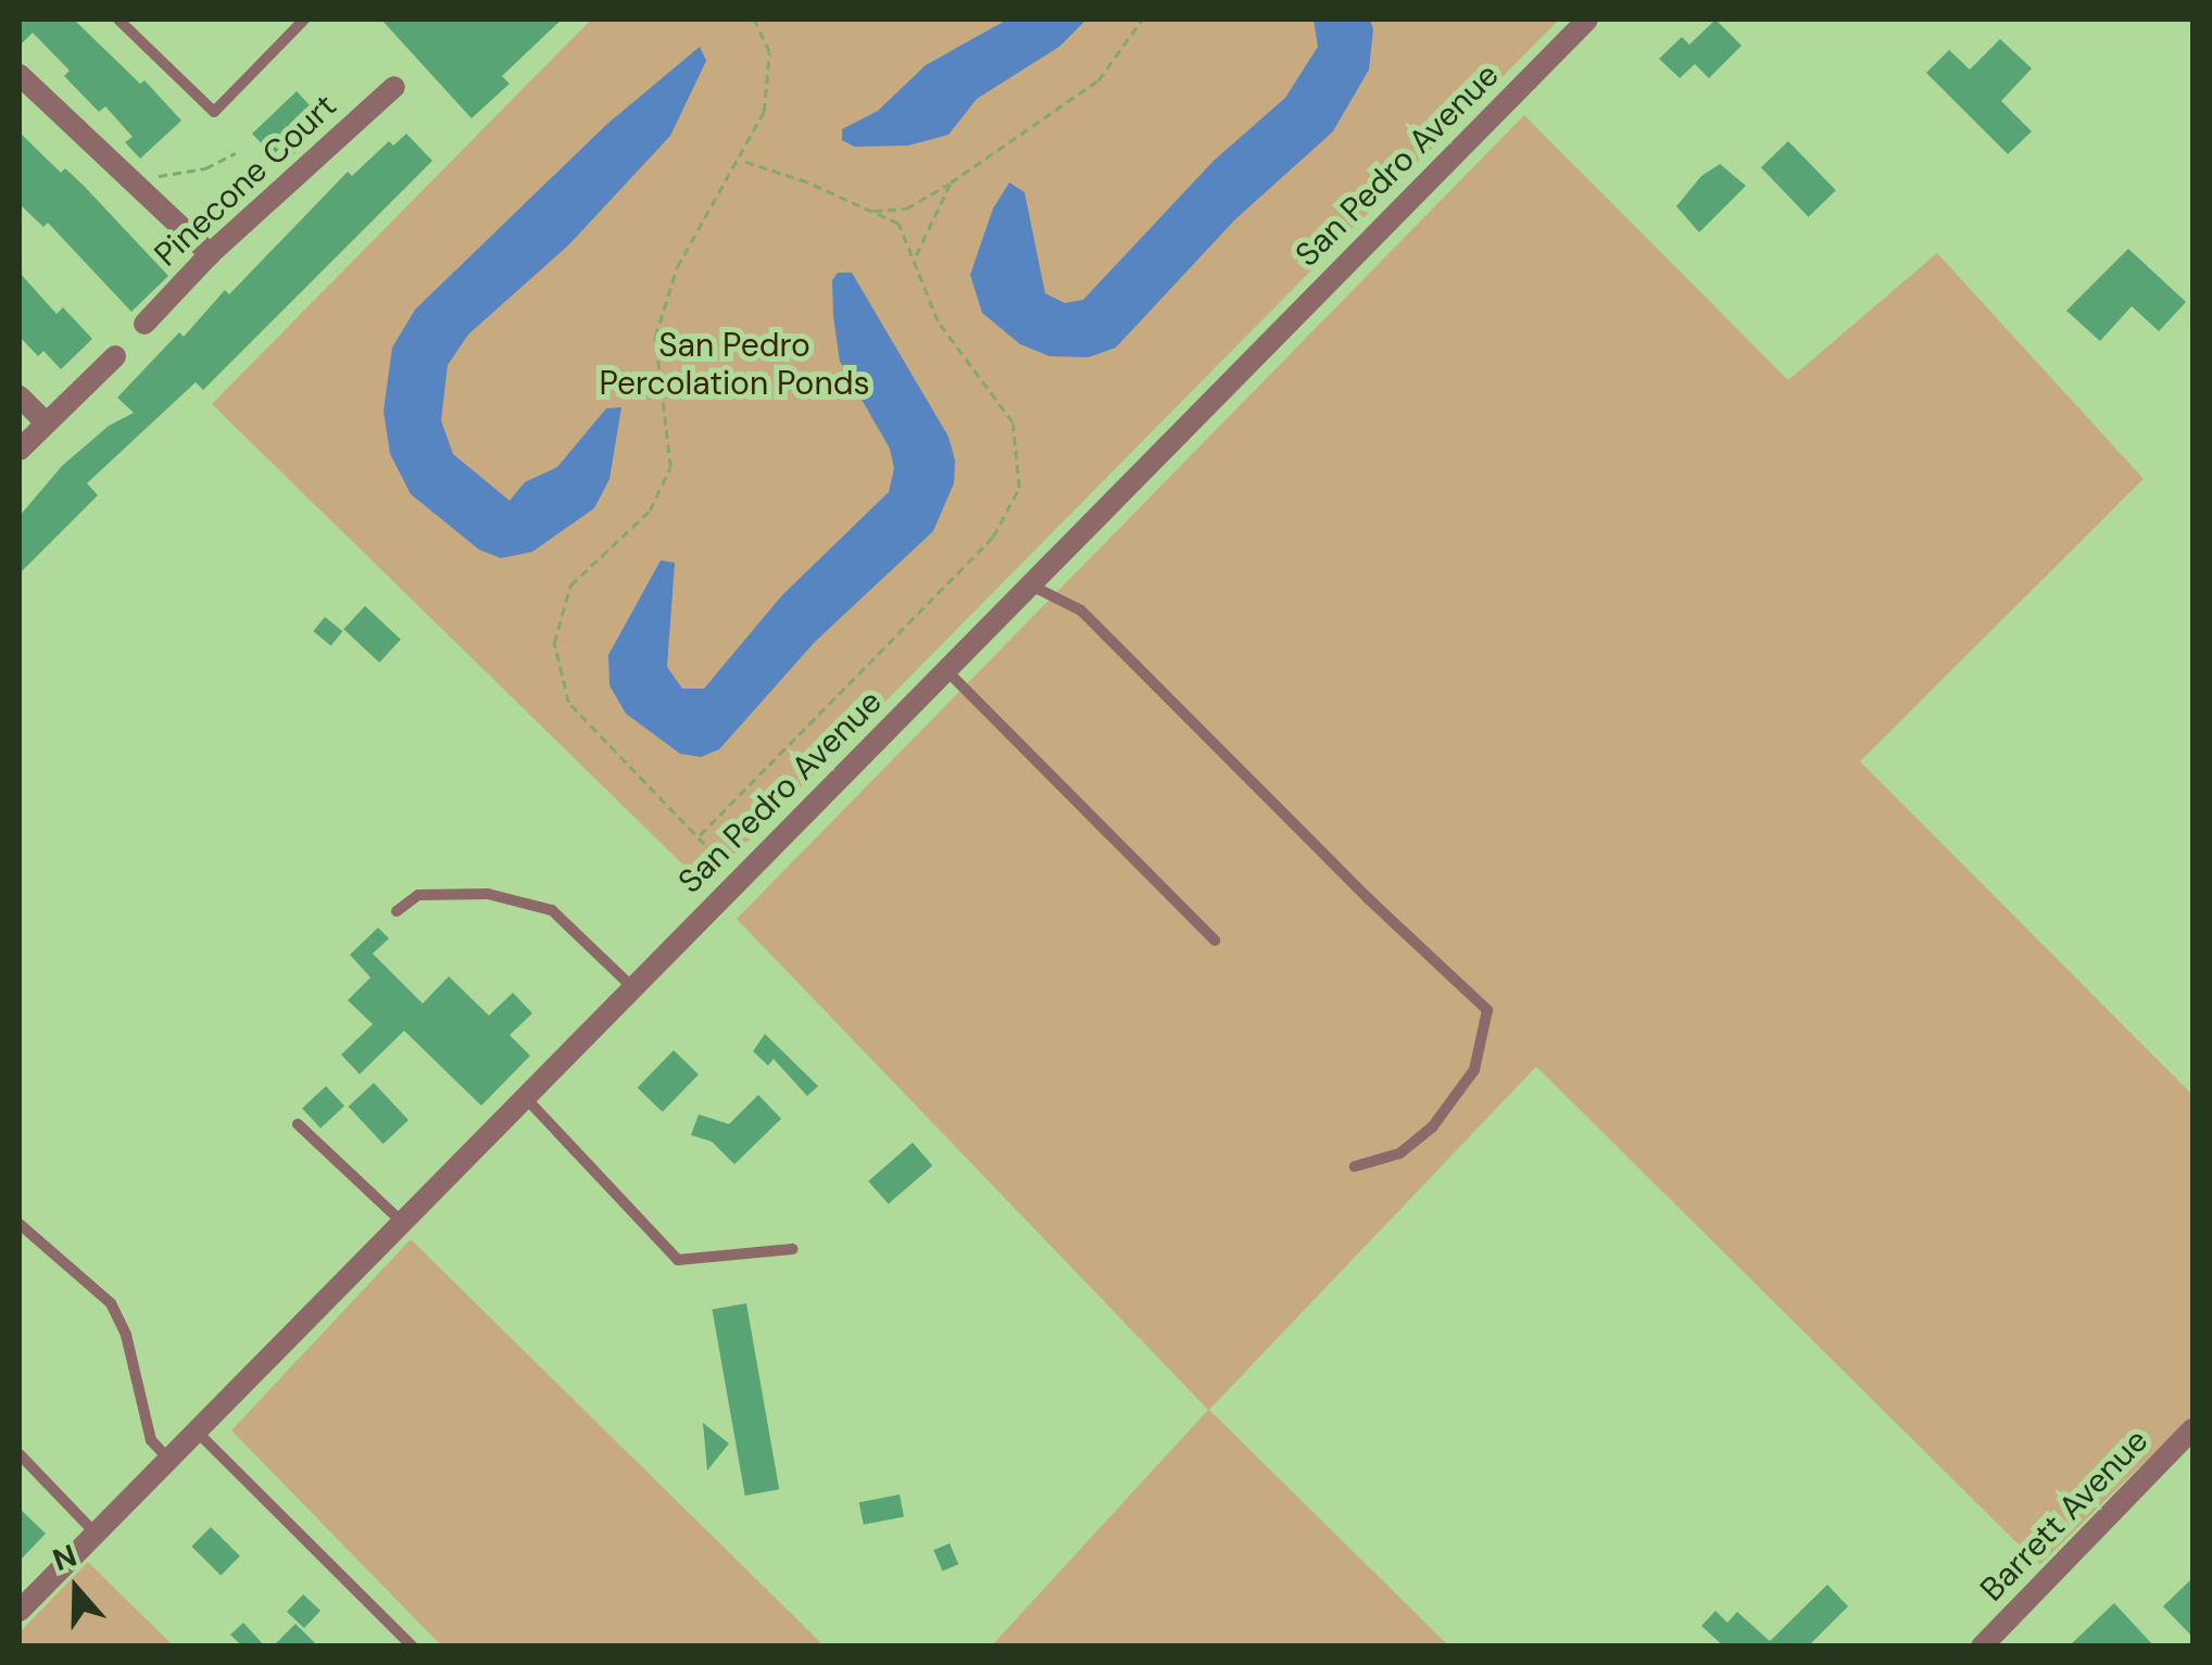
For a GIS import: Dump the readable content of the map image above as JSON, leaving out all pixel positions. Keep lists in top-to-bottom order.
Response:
{
  "streets": {
    "street": ["San Pedro Avenue", "Pinecone Court", "Barrett Avenue"]
  },
  "parks": ["San Pedro Percolation Ponds"],
  "north": "top"
}
